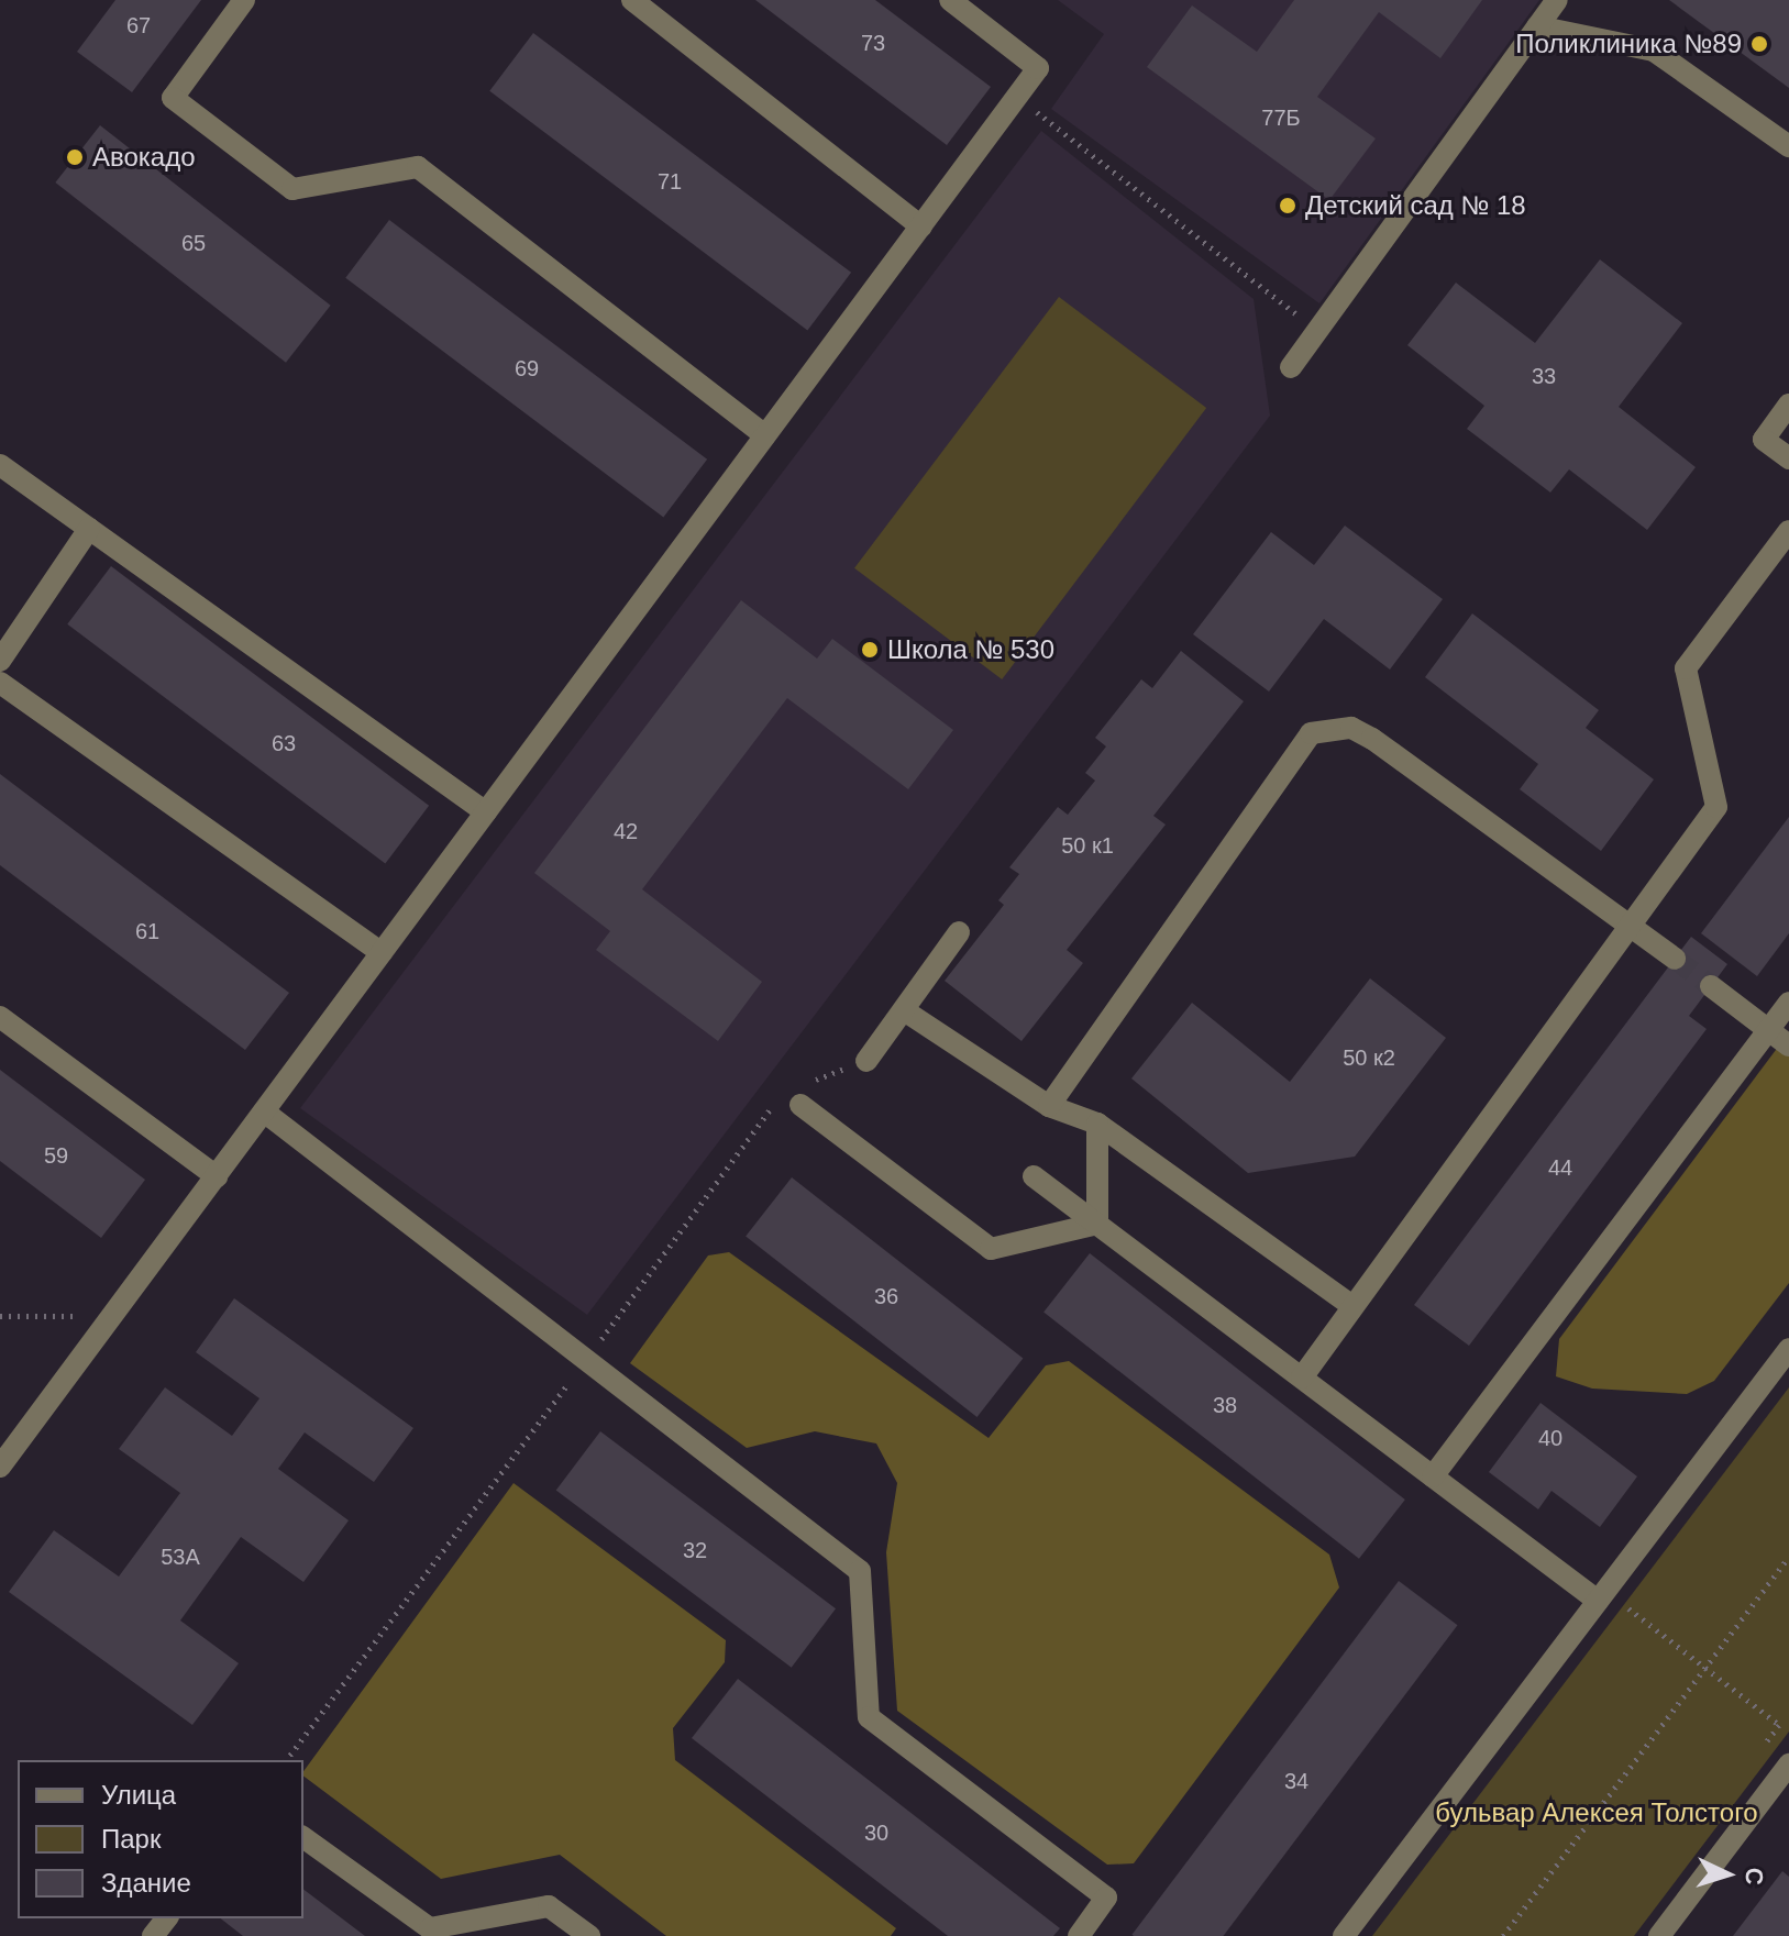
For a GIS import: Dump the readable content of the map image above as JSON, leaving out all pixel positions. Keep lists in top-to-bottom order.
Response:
{
  "parks": ["бульвар Алексея Толстого"],
  "places": [
    "Поликлиника №89",
    "Авокадо",
    "Детский сад № 18",
    "Школа № 530"
  ],
  "house_numbers": [
    "67",
    "73",
    "77Б",
    "71",
    "65",
    "69",
    "33",
    "63",
    "42",
    "50 к1",
    "61",
    "50 к2",
    "59",
    "44",
    "36",
    "38",
    "40",
    "32",
    "53А",
    "34",
    "30"
  ],
  "legend": ["Улица", "Парк", "Здание"],
  "north": "right"
}
